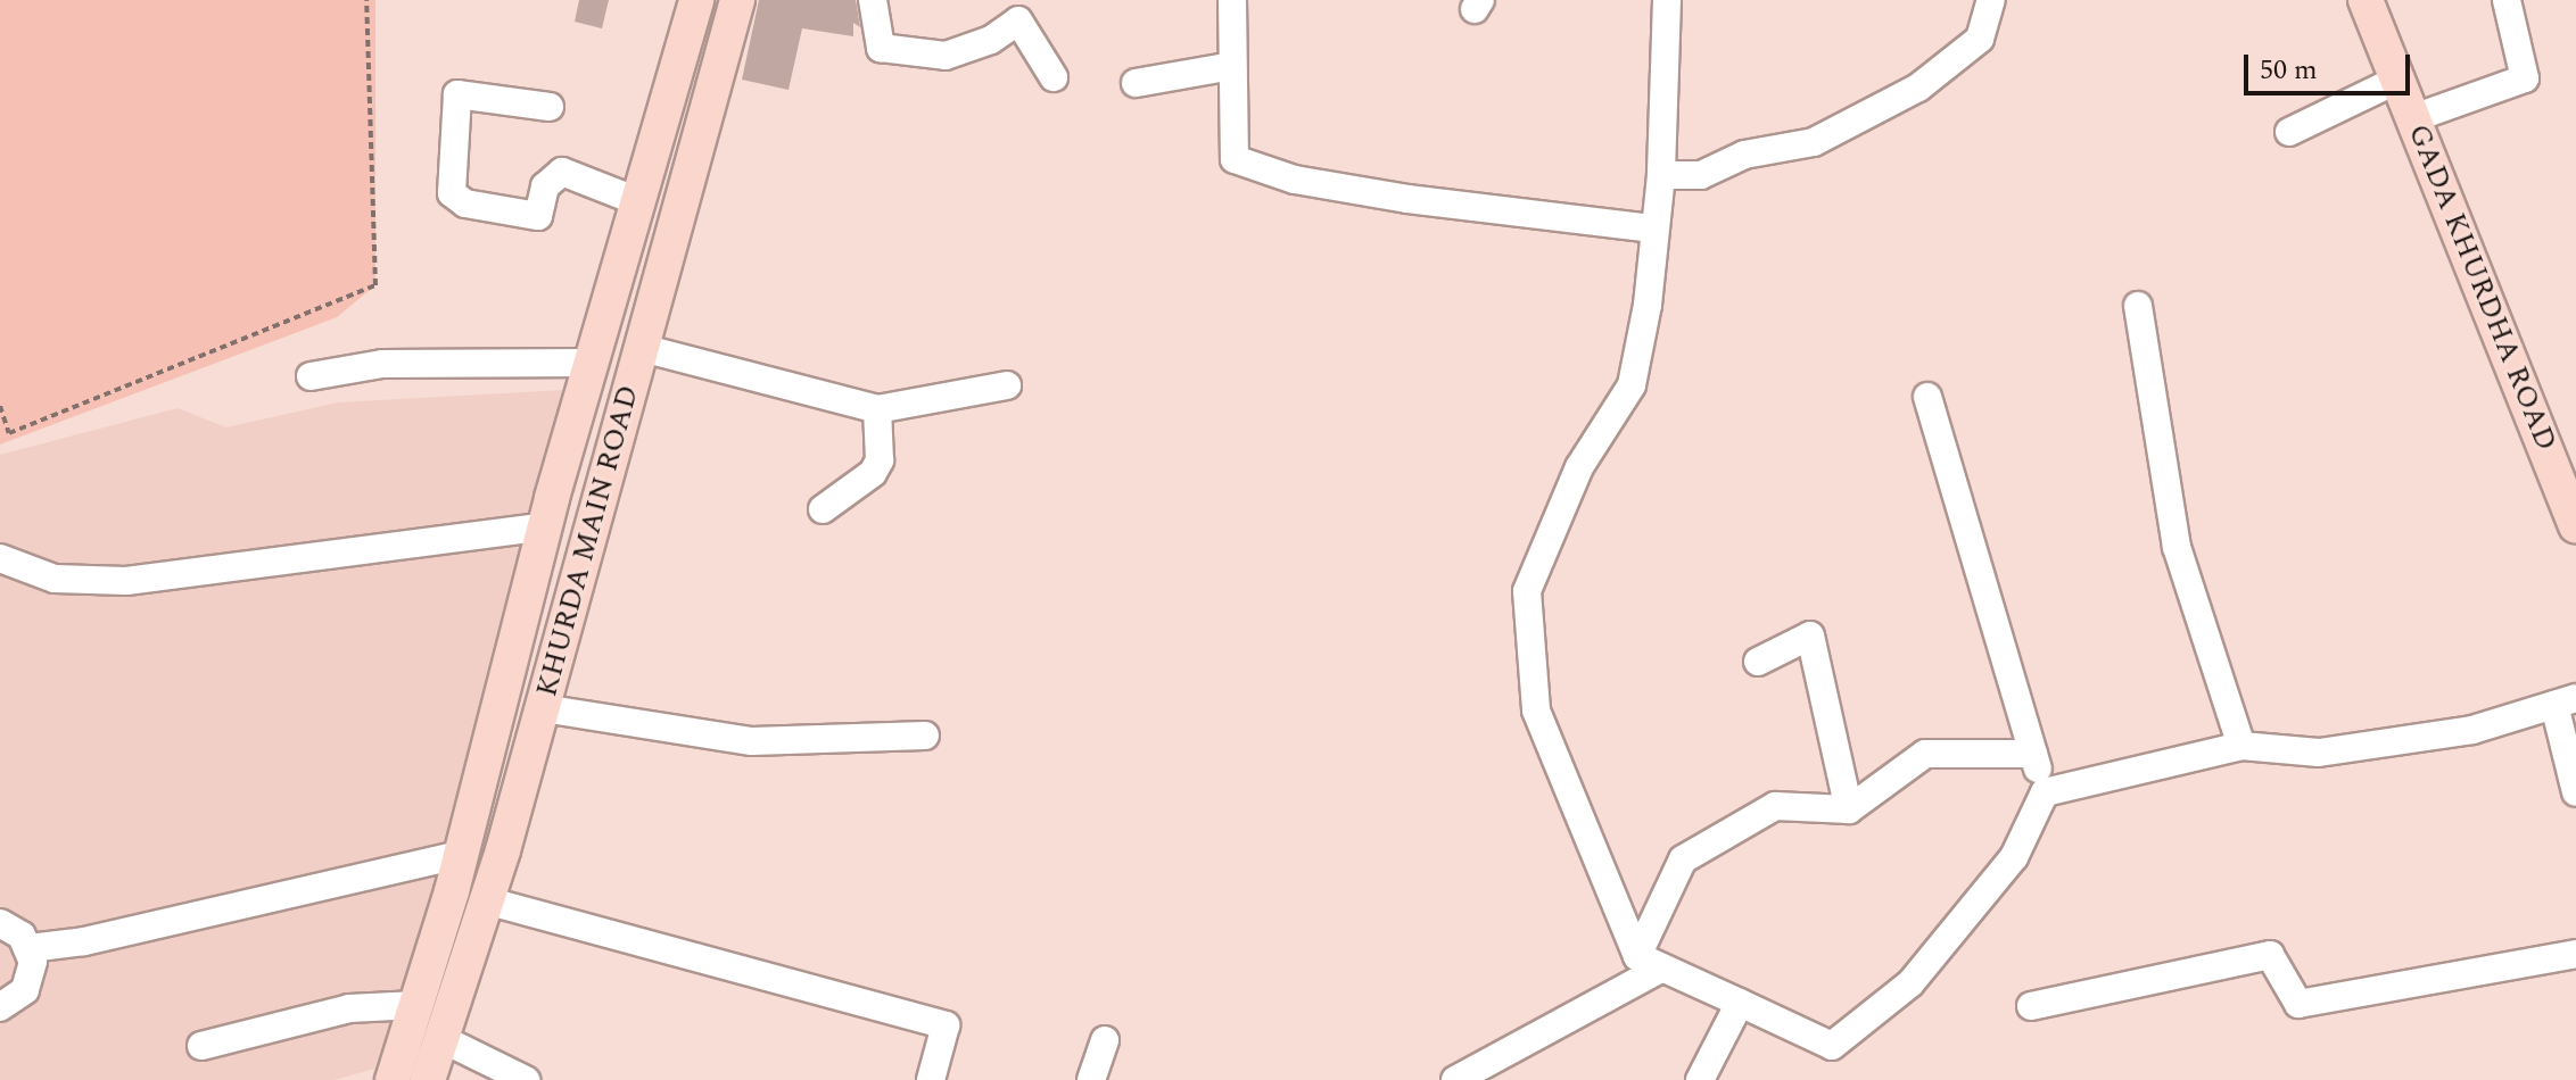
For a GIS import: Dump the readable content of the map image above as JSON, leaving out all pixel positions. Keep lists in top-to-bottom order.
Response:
{
  "streets": {
    "main road": ["GADA KHURDHA ROAD", "KHURDA MAIN ROAD"]
  },
  "scale_bar": "50 m"
}
